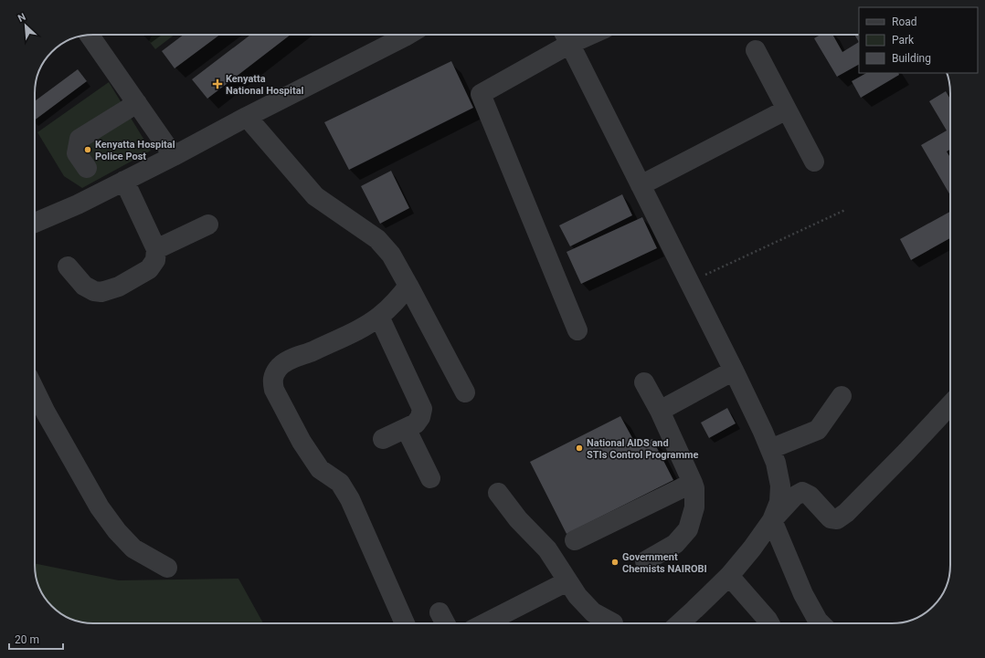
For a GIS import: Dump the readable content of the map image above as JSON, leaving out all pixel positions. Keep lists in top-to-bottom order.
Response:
{
  "places": {
    "health": ["Kenyatta National Hospital"],
    "other": ["Kenyatta Hospital Police Post", "National AIDS and STIs Control Programme", "Government Chemists NAIROBI"]
  },
  "legend": ["Road", "Park", "Building"],
  "scale_bar": "20 m",
  "north": "top left"
}
